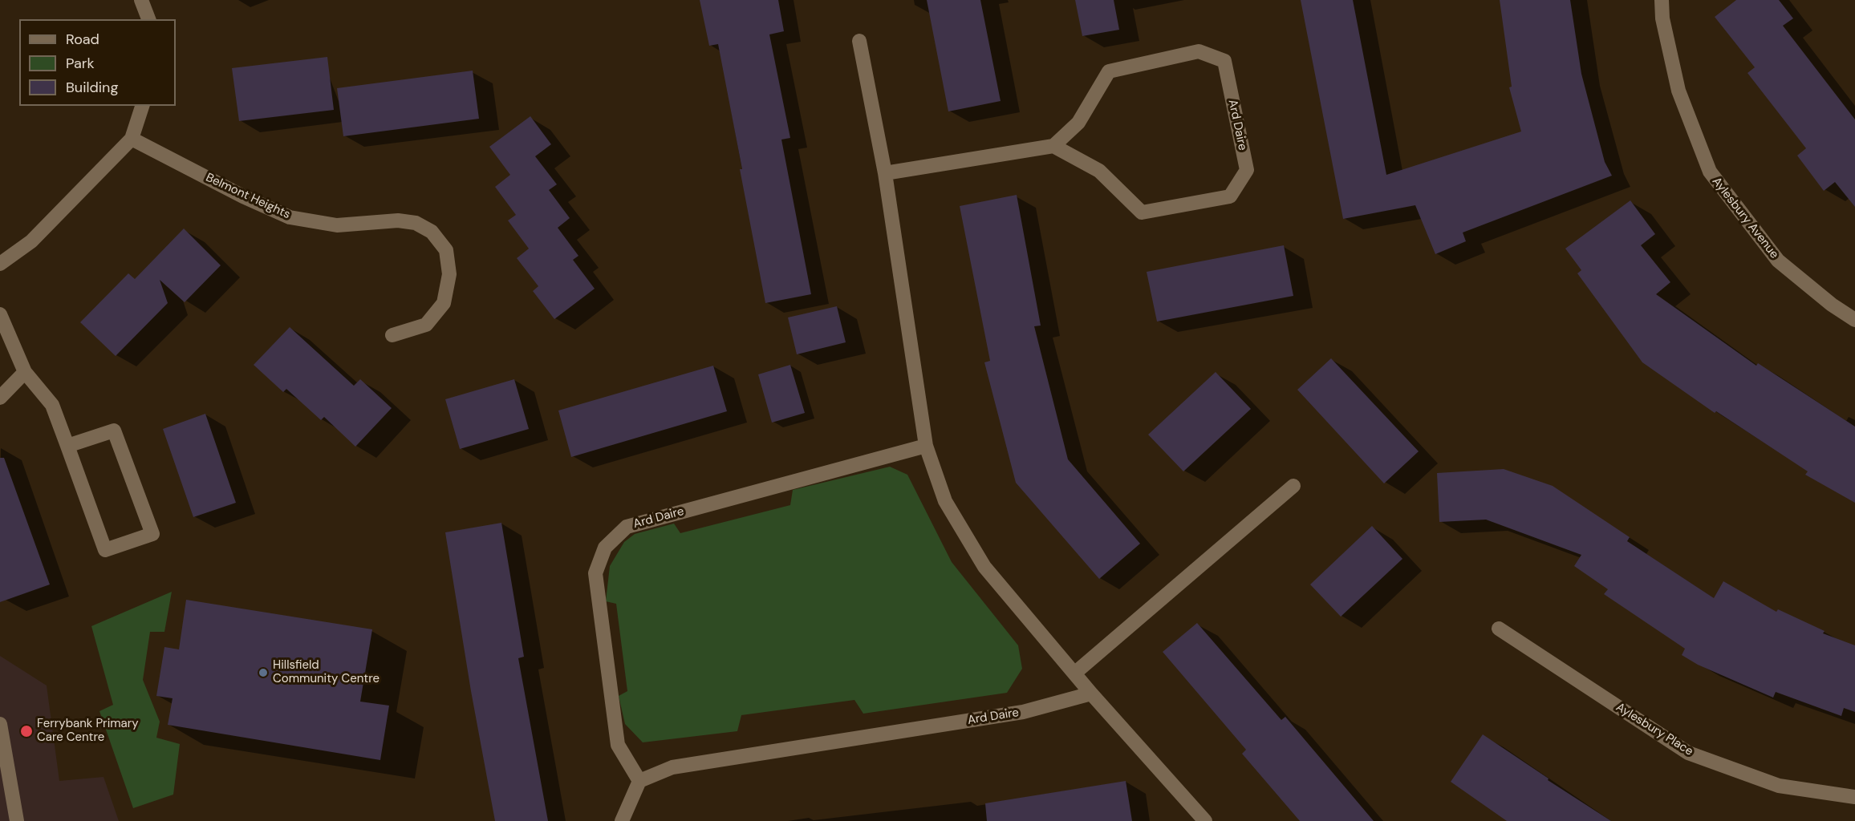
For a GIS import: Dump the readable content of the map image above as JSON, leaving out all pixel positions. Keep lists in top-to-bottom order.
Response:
{
  "streets": {
    "street": [
      "Ard Daire",
      "Belmont Heights",
      "Aylesbury Avenue",
      "Aylesbury Place"
    ]
  },
  "places": ["Hillsfield Community Centre", "Ferrybank Primary Care Centre"],
  "legend": ["Road", "Park", "Building"]
}
